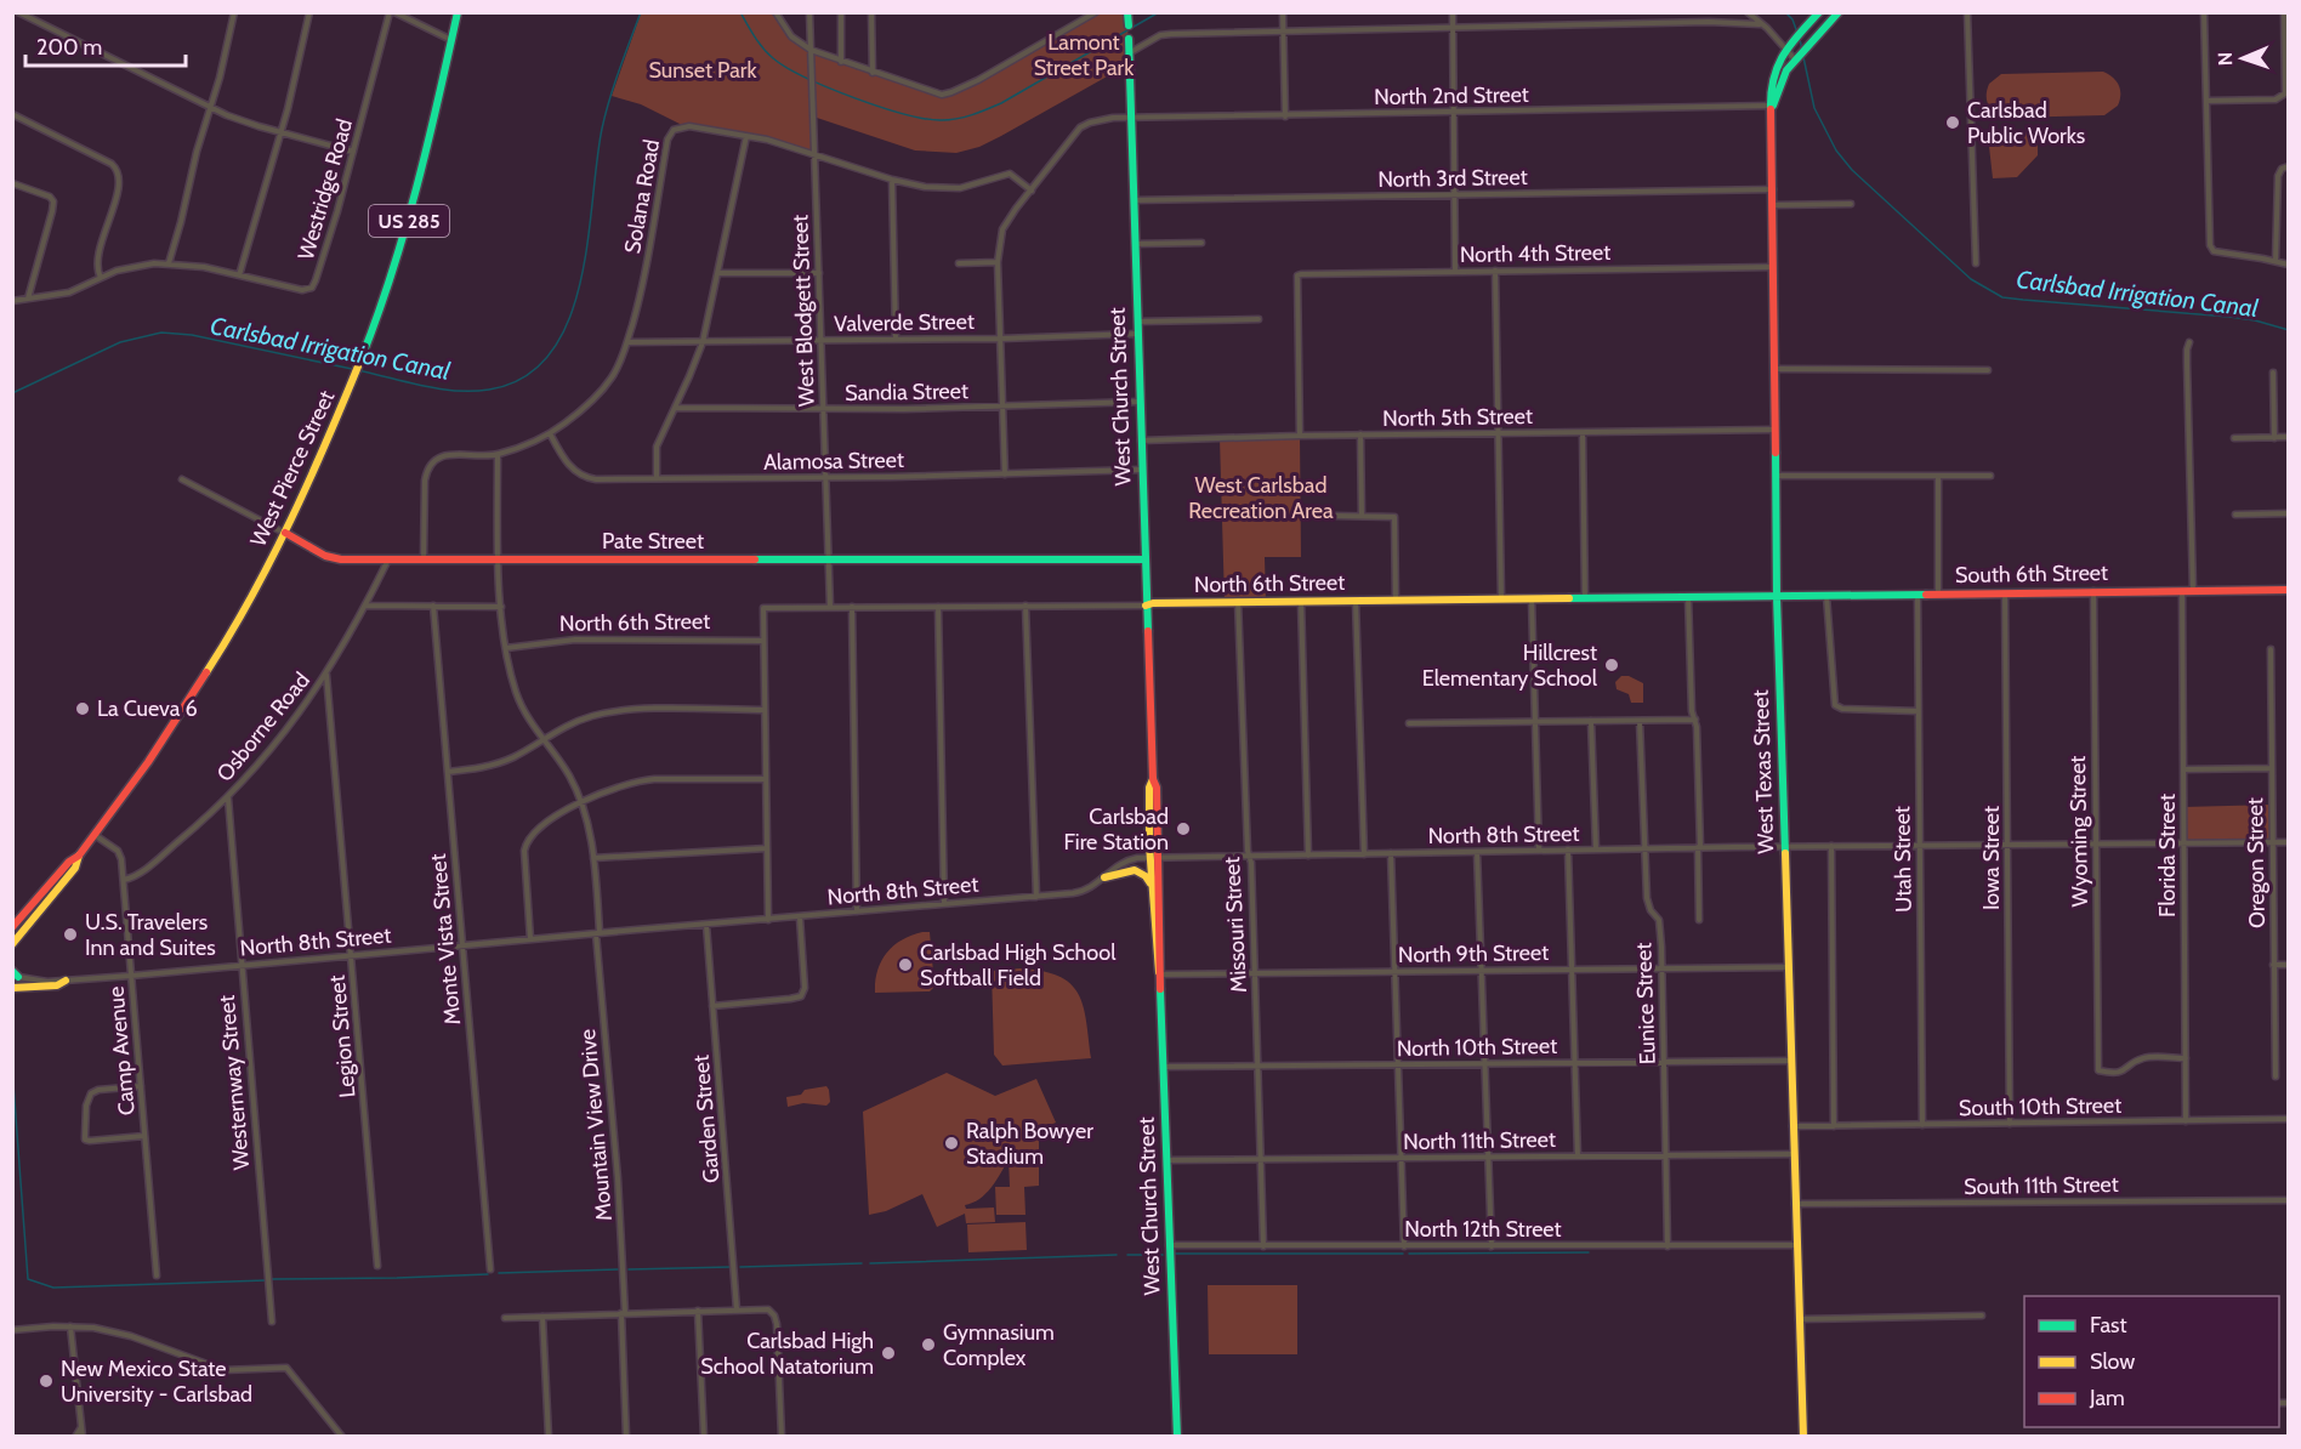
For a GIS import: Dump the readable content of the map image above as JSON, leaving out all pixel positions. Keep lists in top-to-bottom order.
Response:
{
  "streets": {
    "main road": [
      "US 285",
      "West Church Street",
      "West Pierce Street",
      "Pate Street",
      "South 6th Street",
      "North 6th Street",
      "West Texas Street"
    ],
    "street": [
      "North 2nd Street",
      "North 3rd Street",
      "Westridge Road",
      "Solana Road",
      "North 4th Street",
      "West Blodgett Street",
      "Valverde Street",
      "Sandia Street",
      "North 5th Street",
      "Alamosa Street",
      "Osborne Road",
      "Wyoming Street",
      "North 8th Street",
      "Florida Street",
      "Iowa Street",
      "Utah Street",
      "Oregon Street",
      "Missouri Street",
      "Monte Vista Street",
      "North 9th Street",
      "Eunice Street",
      "Legion Street",
      "North 10th Street",
      "Camp Avenue",
      "Westernway Street",
      "South 10th Street",
      "Garden Street",
      "Mountain View Drive",
      "North 11th Street",
      "South 11th Street",
      "North 12th Street"
    ]
  },
  "crossings": [
    ["North 2nd Street", "West Church Street"],
    ["North 2nd Street", "West Texas Street"],
    ["North 3rd Street", "West Church Street"],
    ["North 3rd Street", "West Texas Street"],
    ["Solana Road", "West Blodgett Street"],
    ["Solana Road", "Valverde Street"],
    ["Solana Road", "Alamosa Street"],
    ["Solana Road", "Pate Street"],
    ["North 4th Street", "North 5th Street"],
    ["North 4th Street", "West Texas Street"],
    ["West Blodgett Street", "Valverde Street"],
    ["West Blodgett Street", "Sandia Street"],
    ["West Blodgett Street", "Alamosa Street"],
    ["West Blodgett Street", "Pate Street"],
    ["West Blodgett Street", "North 6th Street"],
    ["Valverde Street", "West Church Street"],
    ["Sandia Street", "West Church Street"],
    ["West Church Street", "North 5th Street"],
    ["West Church Street", "Alamosa Street"],
    ["West Church Street", "Pate Street"],
    ["West Church Street", "North 6th Street"],
    ["West Church Street", "North 8th Street"],
    ["West Church Street", "North 9th Street"],
    ["West Church Street", "North 10th Street"],
    ["West Church Street", "North 11th Street"],
    ["West Church Street", "North 12th Street"],
    ["North 5th Street", "West Texas Street"],
    ["West Pierce Street", "Pate Street"],
    ["West Pierce Street", "Camp Avenue"],
    ["Pate Street", "Osborne Road"],
    ["South 6th Street", "North 6th Street"],
    ["South 6th Street", "West Texas Street"],
    ["South 6th Street", "Wyoming Street"],
    ["South 6th Street", "Florida Street"],
    ["South 6th Street", "Iowa Street"],
    ["South 6th Street", "Utah Street"],
    ["North 6th Street", "West Texas Street"],
    ["North 6th Street", "Missouri Street"],
    ["North 6th Street", "Mountain View Drive"],
    ["Osborne Road", "Legion Street"],
    ["Osborne Road", "Camp Avenue"],
    ["Osborne Road", "Westernway Street"],
    ["West Texas Street", "North 8th Street"],
    ["West Texas Street", "North 9th Street"],
    ["West Texas Street", "North 10th Street"],
    ["West Texas Street", "South 10th Street"],
    ["West Texas Street", "North 11th Street"],
    ["West Texas Street", "South 11th Street"],
    ["West Texas Street", "North 12th Street"],
    ["Wyoming Street", "North 8th Street"],
    ["Wyoming Street", "Florida Street"],
    ["North 8th Street", "Florida Street"],
    ["North 8th Street", "Iowa Street"],
    ["North 8th Street", "Utah Street"],
    ["North 8th Street", "Oregon Street"],
    ["North 8th Street", "Missouri Street"],
    ["North 8th Street", "Monte Vista Street"],
    ["North 8th Street", "Eunice Street"],
    ["North 8th Street", "Legion Street"],
    ["North 8th Street", "Camp Avenue"],
    ["North 8th Street", "Westernway Street"],
    ["North 8th Street", "Garden Street"],
    ["North 8th Street", "Mountain View Drive"],
    ["Florida Street", "South 10th Street"],
    ["Iowa Street", "South 10th Street"],
    ["Utah Street", "South 10th Street"],
    ["Missouri Street", "North 9th Street"],
    ["Missouri Street", "North 10th Street"],
    ["Missouri Street", "North 11th Street"],
    ["Missouri Street", "North 12th Street"],
    ["North 9th Street", "Eunice Street"],
    ["Eunice Street", "North 10th Street"],
    ["Eunice Street", "North 11th Street"],
    ["Eunice Street", "North 12th Street"]
  ],
  "water": ["Carlsbad Irrigation Canal"],
  "parks": ["Lamont Street Park", "Sunset Park", "West Carlsbad Recreation Area"],
  "places": [
    "Carlsbad Public Works",
    "Hillcrest Elementary School",
    "La Cueva 6",
    "Carlsbad Fire Station",
    "U.S. Travelers Inn and Suites",
    "Carlsbad High School Softball Field",
    "Ralph Bowyer Stadium",
    "Gymnasium Complex",
    "Carlsbad High School Natatorium",
    "New Mexico State University - Carlsbad"
  ],
  "legend": ["Fast", "Slow", "Jam"],
  "scale_bar": "200 m",
  "north": "left"
}
